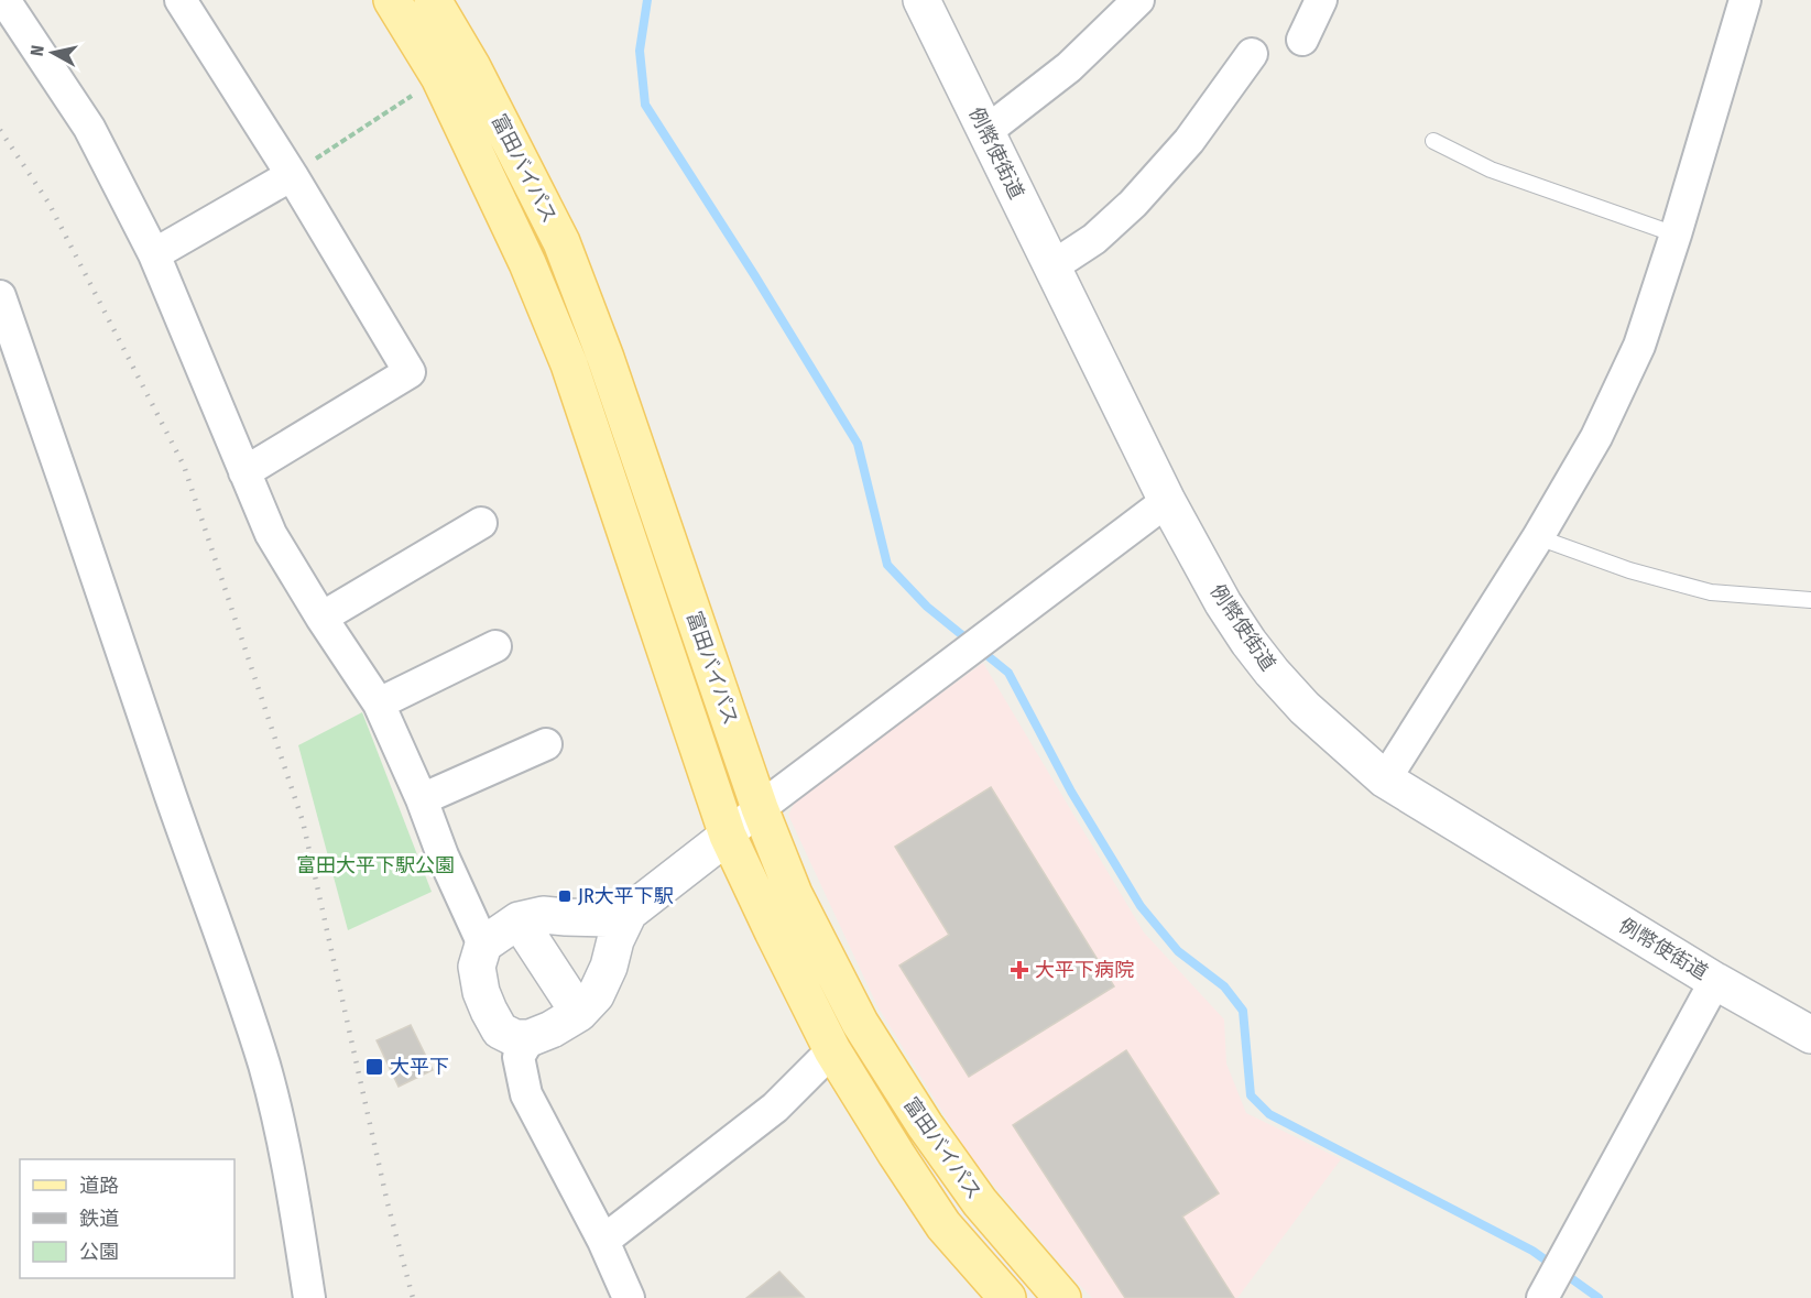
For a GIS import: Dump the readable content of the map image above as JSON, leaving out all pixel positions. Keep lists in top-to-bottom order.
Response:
{
  "streets": {
    "main road": ["富田バイパス"],
    "street": ["例幣使街道"]
  },
  "parks": ["富田大平下駅公園"],
  "places": {
    "transit": ["JR大平下駅", "大平下"],
    "health": ["大平下病院"]
  },
  "legend": ["道路", "鉄道", "公園"],
  "north": "left"
}
